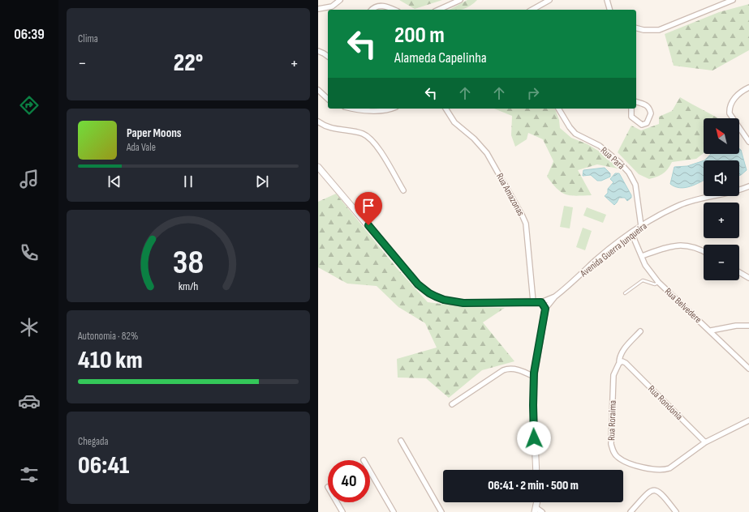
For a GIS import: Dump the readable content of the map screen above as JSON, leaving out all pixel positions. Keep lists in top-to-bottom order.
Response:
{
  "streets": {
    "street": [
      "Rua Pará",
      "Rua Amazonas",
      "Avenida Guerra Junqueira",
      "Rua Belvedere",
      "Rua Rondonia",
      "Rua Roraima"
    ]
  },
  "crossings": [
    ["Rua Pará", "Avenida Guerra Junqueira"],
    ["Avenida Guerra Junqueira", "Rua Belvedere"],
    ["Rua Rondonia", "Rua Roraima"]
  ],
  "north": "top left",
  "page": {
    "tabs": "06:39",
    "tile": [
      "Clima",
      ["Autonomia · 82%", "410 km"],
      ["Chegada", "06:41"]
    ],
    "turn": ["200 m", "Alameda Capelinha"],
    "heat": ["−", "22°", "+"],
    "map_buttons": ["+", "−"],
    "song": ["Paper Moons", "Ada Vale"],
    "limit": "40",
    "trip": "06:41 · 2 min · 500 m",
    "gauge": ["38", "km/h"]
  }
}
